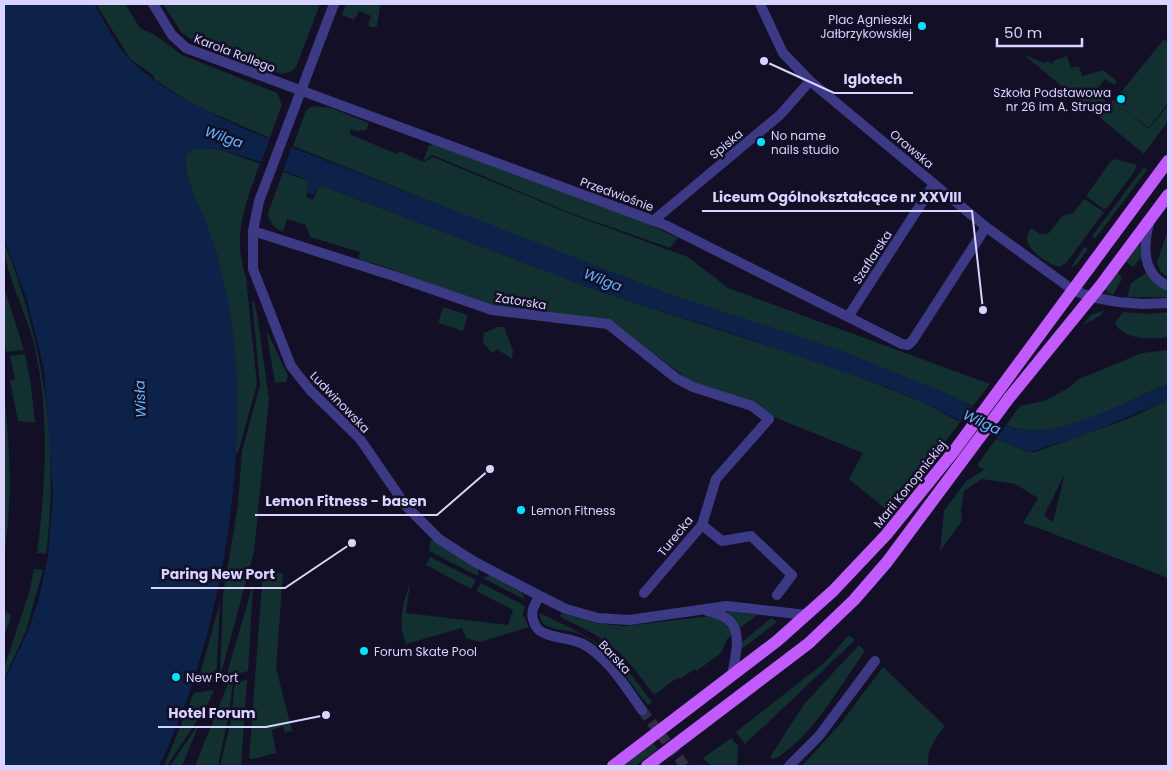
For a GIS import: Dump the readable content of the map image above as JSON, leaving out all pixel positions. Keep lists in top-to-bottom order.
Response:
{
  "streets": {
    "main road": ["Marii Konopnickiej"],
    "street": [
      "Karola Rollego",
      "Spiska",
      "Orawska",
      "Przedwiośnie",
      "Szaflarska",
      "Zatorska",
      "Ludwinowska",
      "Turecka",
      "Barska"
    ]
  },
  "crossings": [
    ["Karola Rollego", "Przedwiośnie"],
    ["Karola Rollego", "Ludwinowska"],
    ["Spiska", "Orawska"],
    ["Spiska", "Przedwiośnie"],
    ["Orawska", "Przedwiośnie"],
    ["Orawska", "Szaflarska"],
    ["Orawska", "Marii Konopnickiej"],
    ["Przedwiośnie", "Szaflarska"],
    ["Przedwiośnie", "Ludwinowska"],
    ["Zatorska", "Ludwinowska"],
    ["Zatorska", "Turecka"],
    ["Ludwinowska", "Marii Konopnickiej"],
    ["Ludwinowska", "Barska"]
  ],
  "water": ["Wilga", "Wisła"],
  "places": [
    "Plac Agnieszki Jałbrzykowskiej",
    "Iglotech",
    "Szkoła Podstawowa nr 26 im A. Struga",
    "No name nails studio",
    "Liceum Ogólnokształcące nr XXVIII",
    "Lemon Fitness - basen",
    "Lemon Fitness",
    "Paring New Port",
    "Forum Skate Pool",
    "New Port",
    "Hotel Forum"
  ],
  "scale_bar": "50 m"
}
